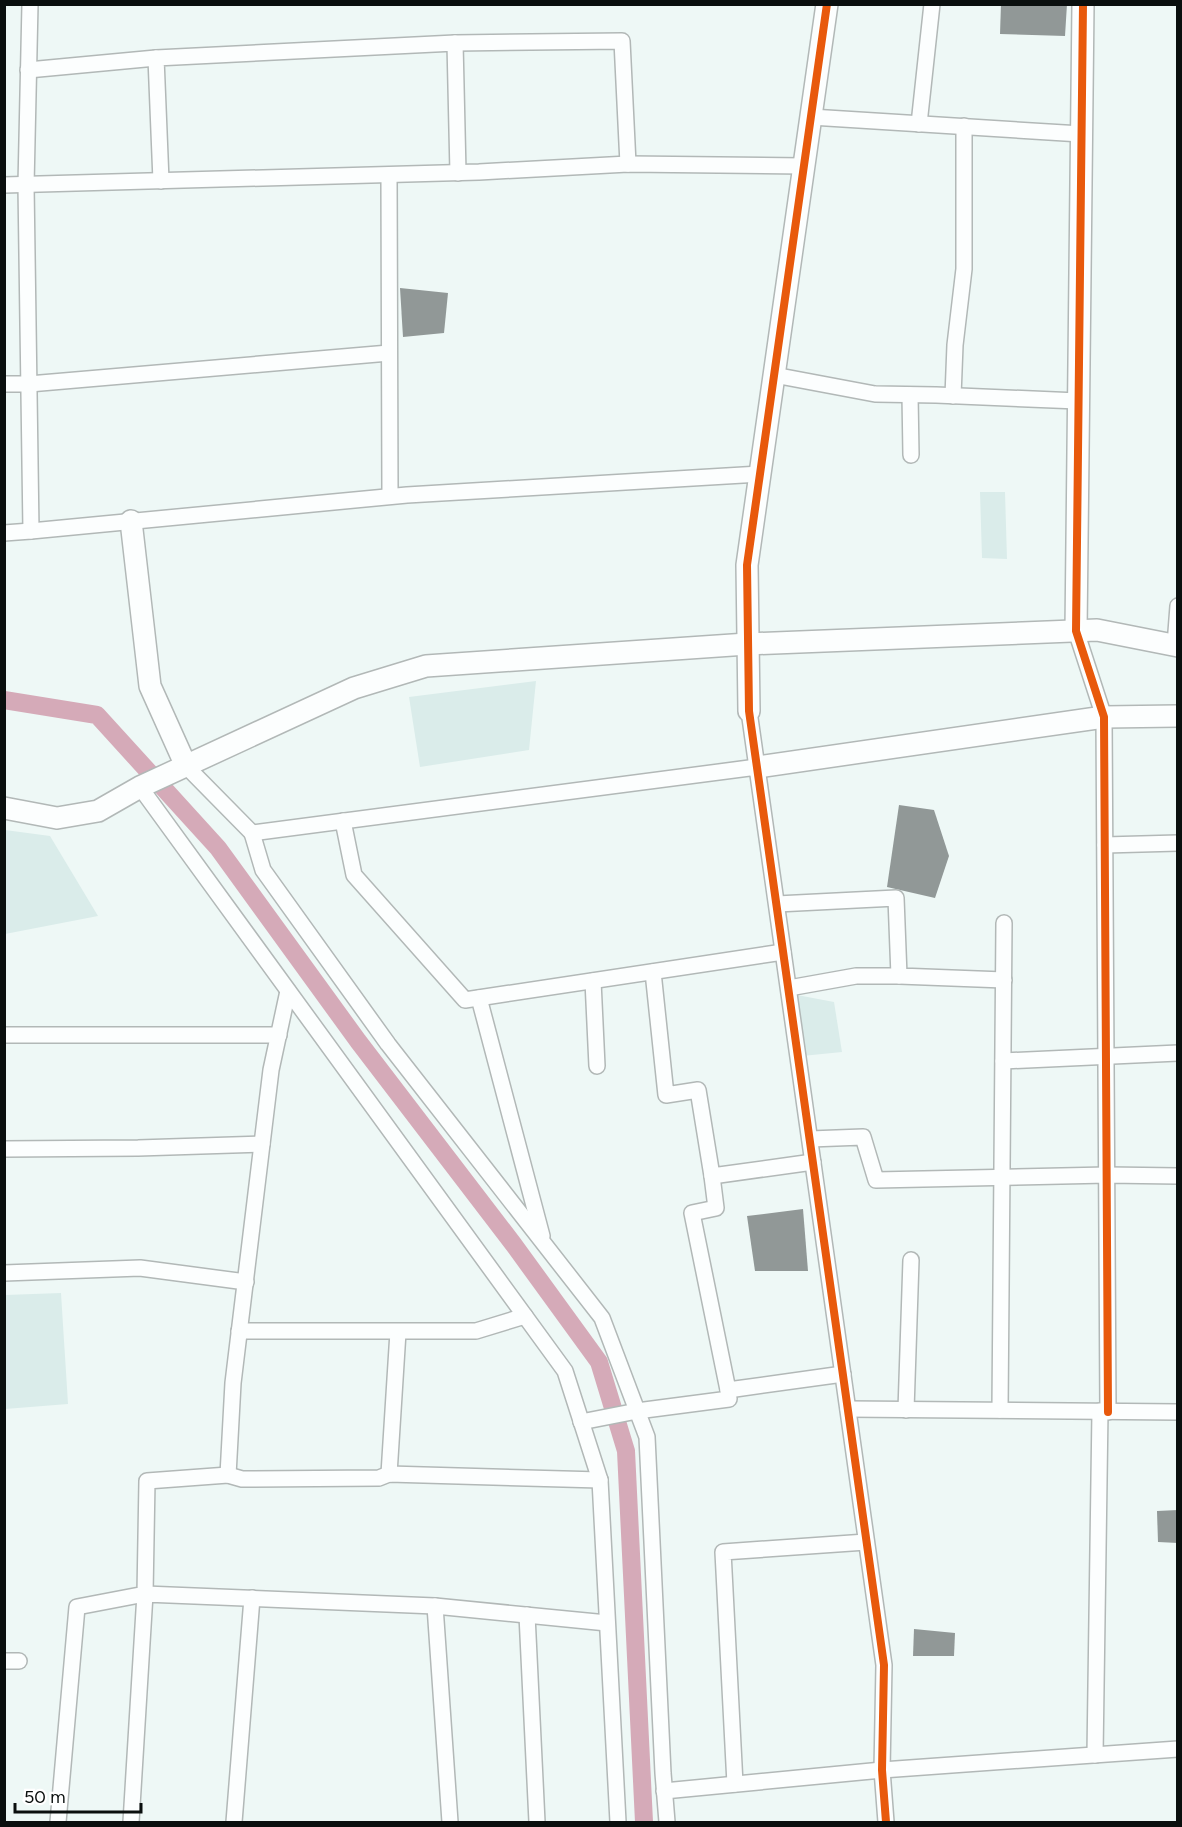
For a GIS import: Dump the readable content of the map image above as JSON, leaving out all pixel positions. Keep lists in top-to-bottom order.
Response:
{
  "scale_bar": "50 m"
}
